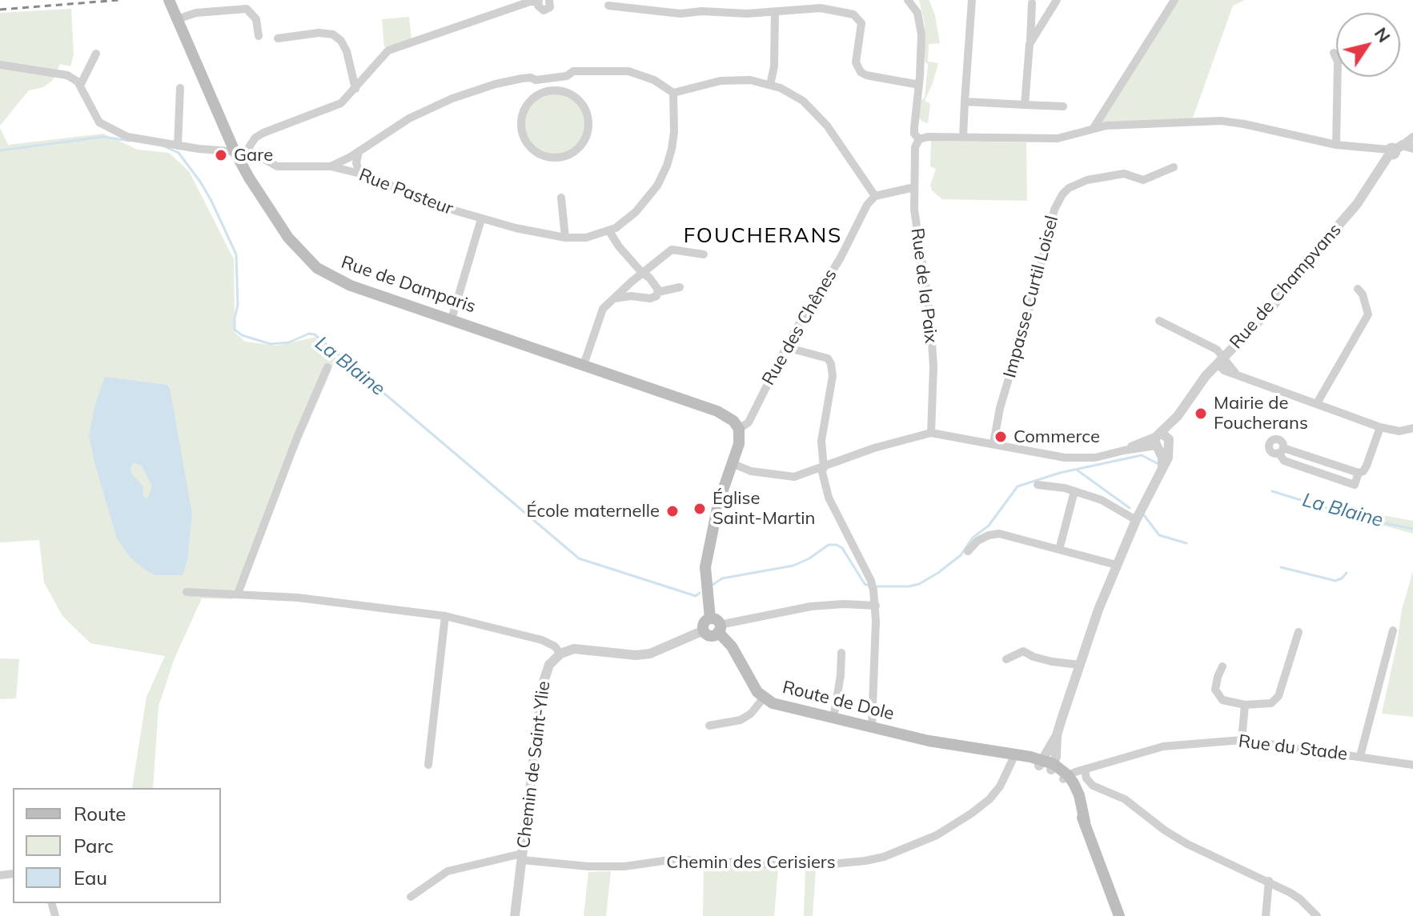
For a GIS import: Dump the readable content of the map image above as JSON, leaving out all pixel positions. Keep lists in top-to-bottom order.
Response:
{
  "streets": {
    "main road": ["Rue de Damparis", "Route de Dole"],
    "street": [
      "Rue Pasteur",
      "Rue de la Paix",
      "Rue de Champvans",
      "Impasse Curtil Loisel",
      "Rue des Chênes",
      "Rue du Stade",
      "Chemin de Saint-Ylie",
      "Chemin des Cerisiers"
    ]
  },
  "crossings": [
    ["Rue de Damparis", "Rue des Chênes"],
    ["Route de Dole", "Rue du Stade"],
    ["Route de Dole", "Chemin des Cerisiers"],
    ["Chemin de Saint-Ylie", "Chemin des Cerisiers"]
  ],
  "districts": ["FOUCHERANS"],
  "water": ["La Blaine"],
  "places": [
    "Gare",
    "Mairie de Foucherans",
    "Commerce",
    "Église Saint-Martin",
    "École maternelle"
  ],
  "legend": ["Route", "Parc", "Eau"],
  "north": "top right"
}
